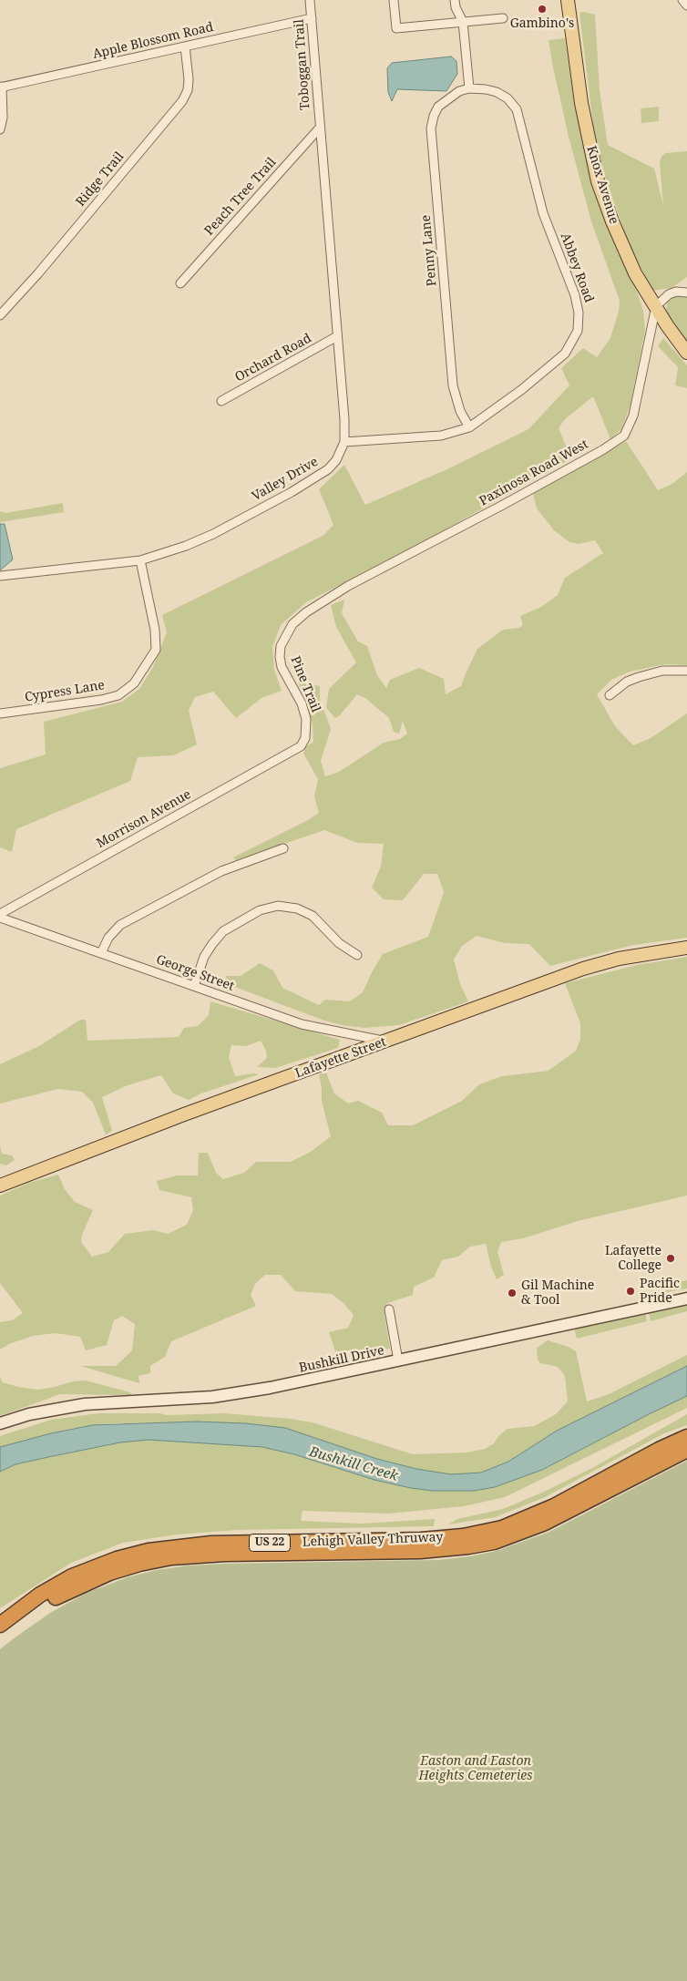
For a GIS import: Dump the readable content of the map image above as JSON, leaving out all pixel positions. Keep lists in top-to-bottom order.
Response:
{
  "streets": {
    "highway": ["Lehigh Valley Thruway", "US 22"],
    "main road": ["Knox Avenue", "Lafayette Street"],
    "street": [
      "Apple Blossom Road",
      "Toboggan Trail",
      "Ridge Trail",
      "Peach Tree Trail",
      "Penny Lane",
      "Abbey Road",
      "Orchard Road",
      "Paxinosa Road West",
      "Valley Drive",
      "Pine Trail",
      "Cypress Lane",
      "Morrison Avenue",
      "George Street",
      "Bushkill Drive"
    ]
  },
  "crossings": [
    ["Apple Blossom Road", "Toboggan Trail"],
    ["Apple Blossom Road", "Ridge Trail"],
    ["Toboggan Trail", "Peach Tree Trail"],
    ["Toboggan Trail", "Valley Drive"],
    ["Knox Avenue", "Paxinosa Road West"],
    ["Peach Tree Trail", "Valley Drive"],
    ["Penny Lane", "Abbey Road"],
    ["Abbey Road", "Valley Drive"],
    ["Orchard Road", "Valley Drive"],
    ["Paxinosa Road West", "Pine Trail"],
    ["Valley Drive", "Cypress Lane"],
    ["Pine Trail", "Morrison Avenue"],
    ["George Street", "Lafayette Street"]
  ],
  "water": ["Bushkill Creek"],
  "parks": ["Easton and Easton Heights Cemeteries"],
  "places": [
    "Gambino's",
    "Lafayette College",
    "Pacific Pride",
    "Gil Machine & Tool"
  ]
}
